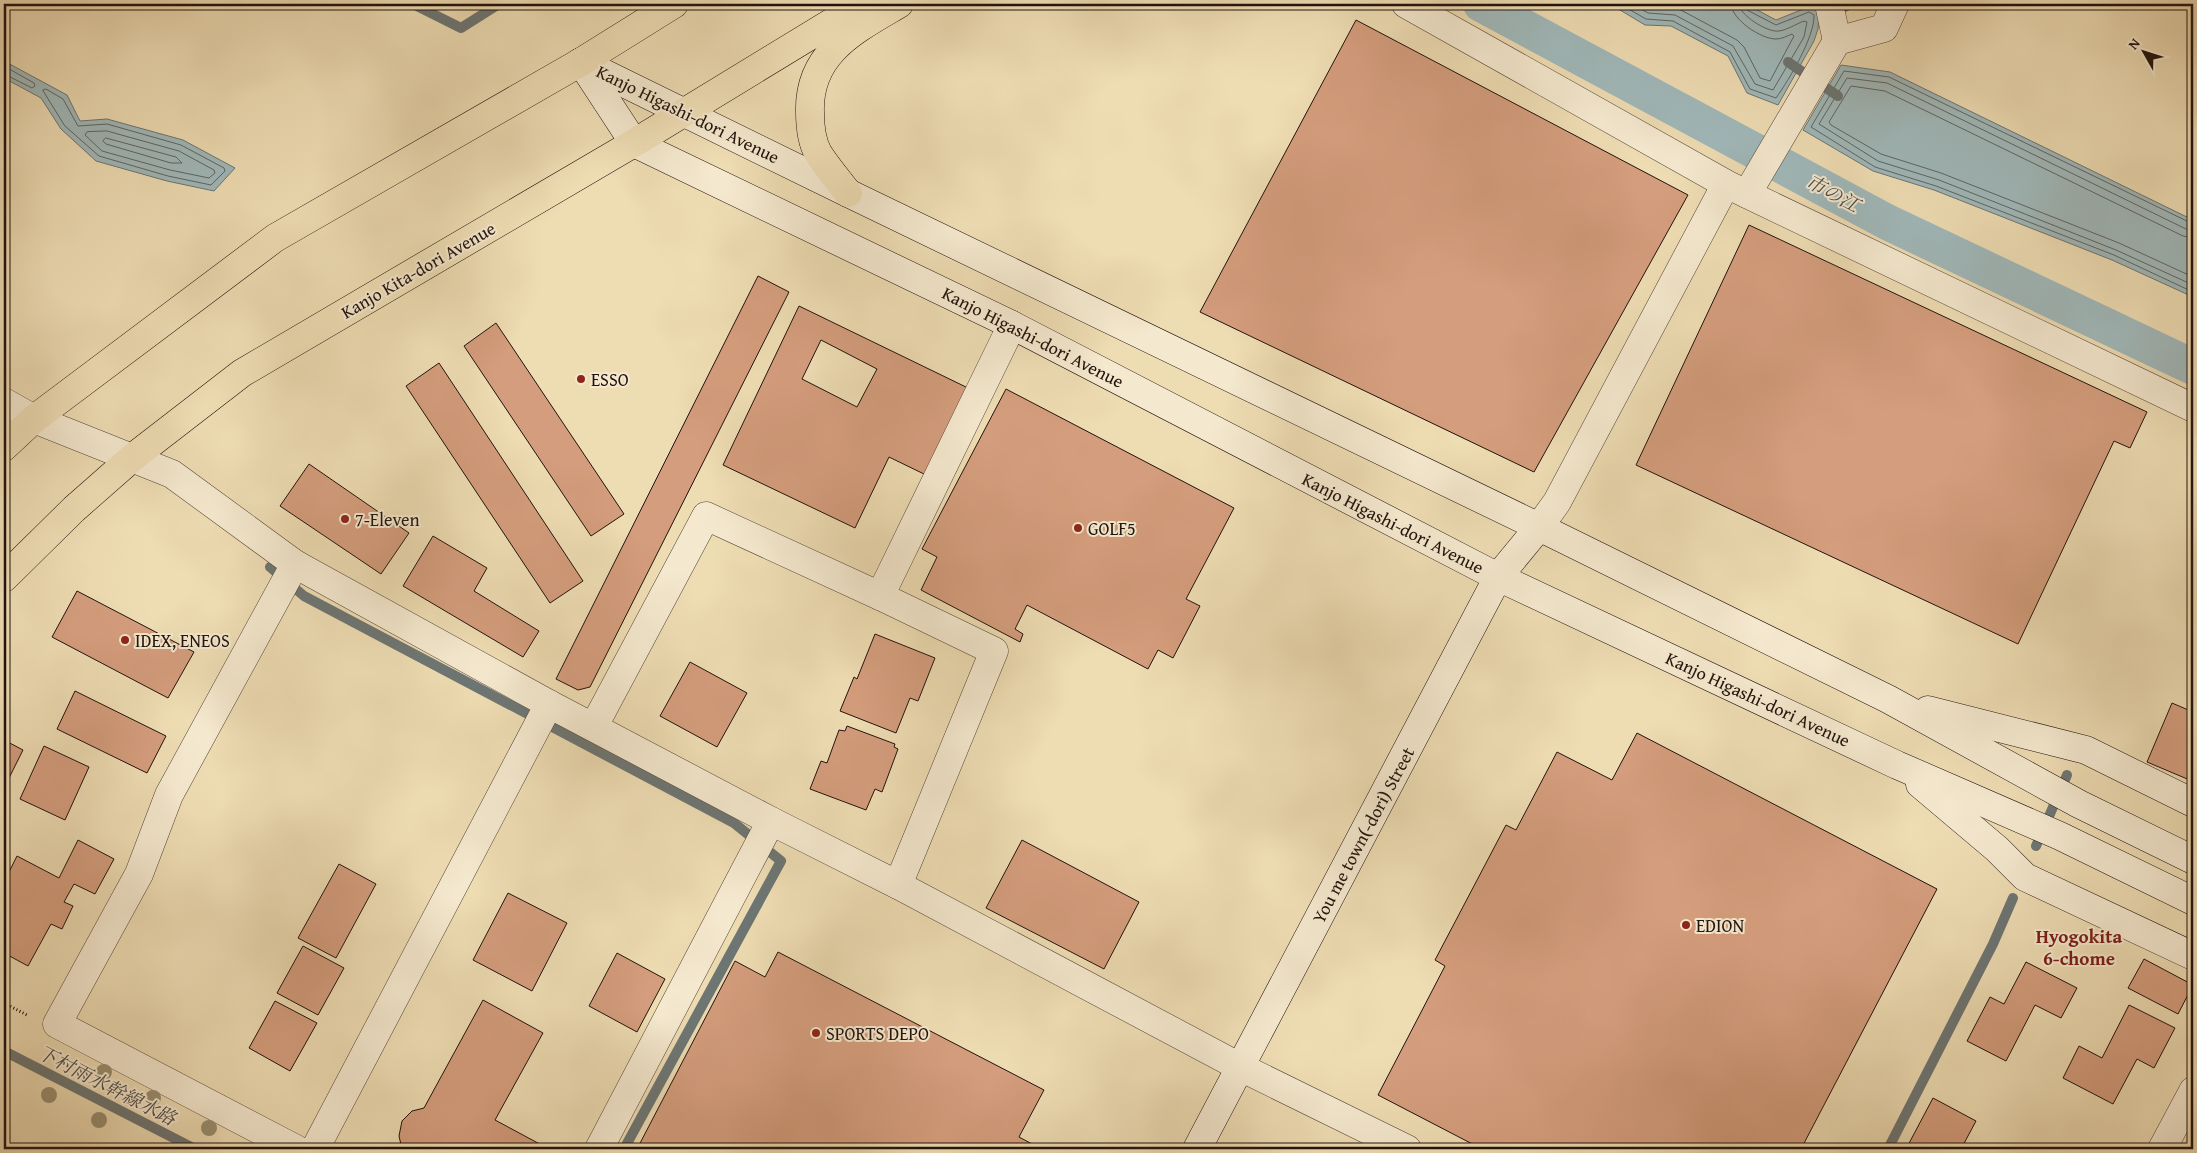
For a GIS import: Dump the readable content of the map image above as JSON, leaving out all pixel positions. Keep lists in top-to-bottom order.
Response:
{
  "streets": {
    "highway": ["Kanjo Kita-dori Avenue"],
    "street": ["Kanjo Higashi-dori Avenue", "You me town(-dori) Street"]
  },
  "crossings": [
    ["Kanjo Higashi-dori Avenue", "Kanjo Kita-dori Avenue"],
    ["Kanjo Higashi-dori Avenue", "You me town(-dori) Street"]
  ],
  "districts": ["Hyogokita 6-chome"],
  "water": ["市の江", "下村雨水幹線水路"],
  "places": [
    "ESSO",
    "7-Eleven",
    "GOLF5",
    "IDEX, ENEOS",
    "EDION",
    "SPORTS DEPO"
  ],
  "north": "top left"
}
